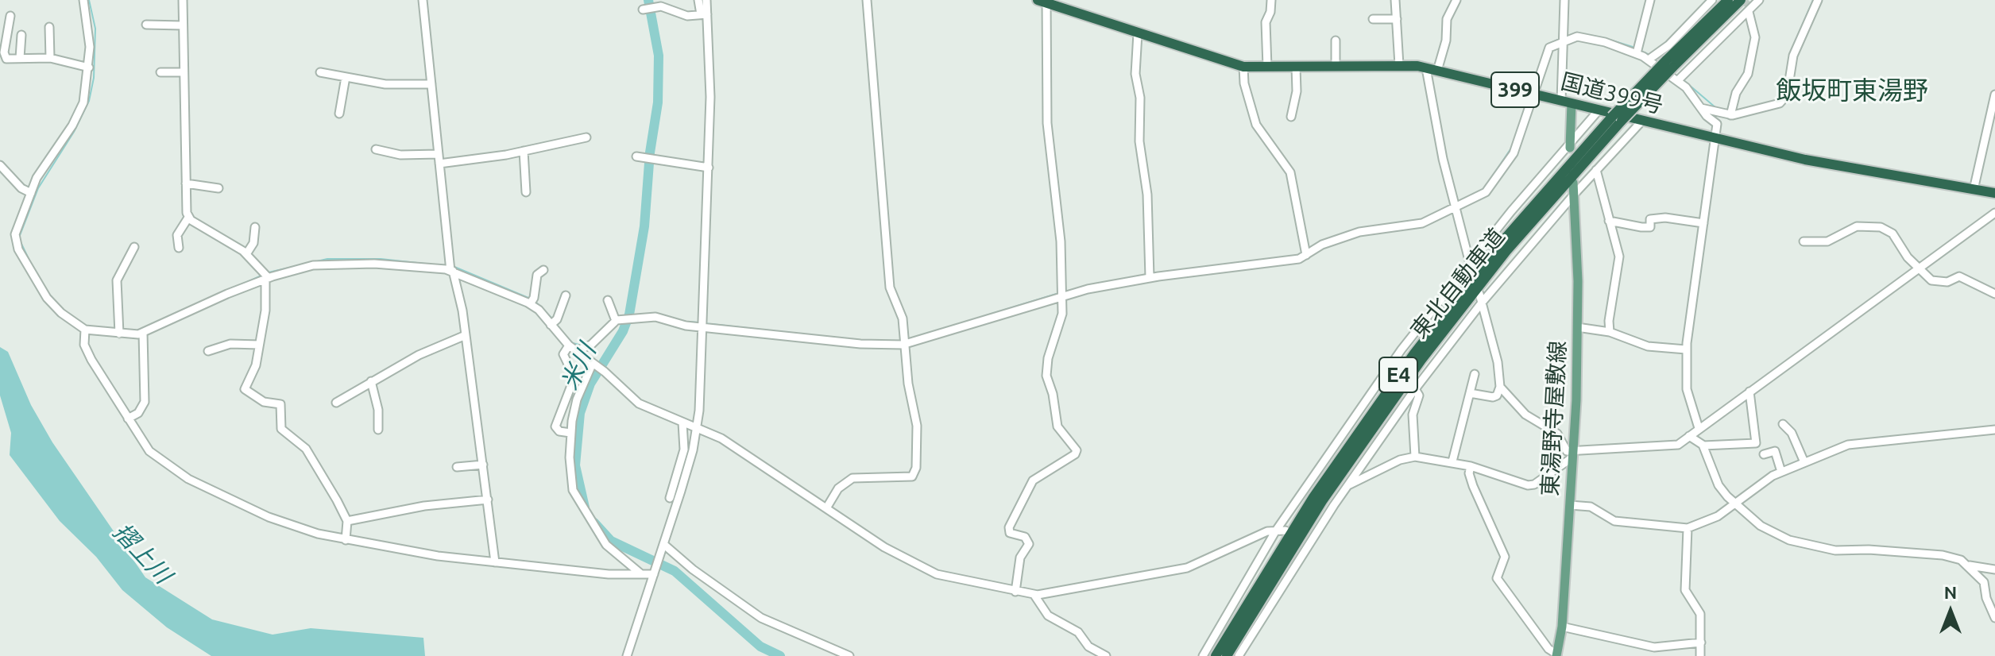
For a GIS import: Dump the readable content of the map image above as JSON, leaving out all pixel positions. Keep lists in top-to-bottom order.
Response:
{
  "streets": {
    "highway": [
      "399",
      "国道399号",
      "東北自動車道",
      "E4"
    ],
    "main road": ["東湯野寺屋敷線"]
  },
  "districts": ["飯坂町東湯野"],
  "water": ["米川", "摺上川"],
  "north": "top"
}
